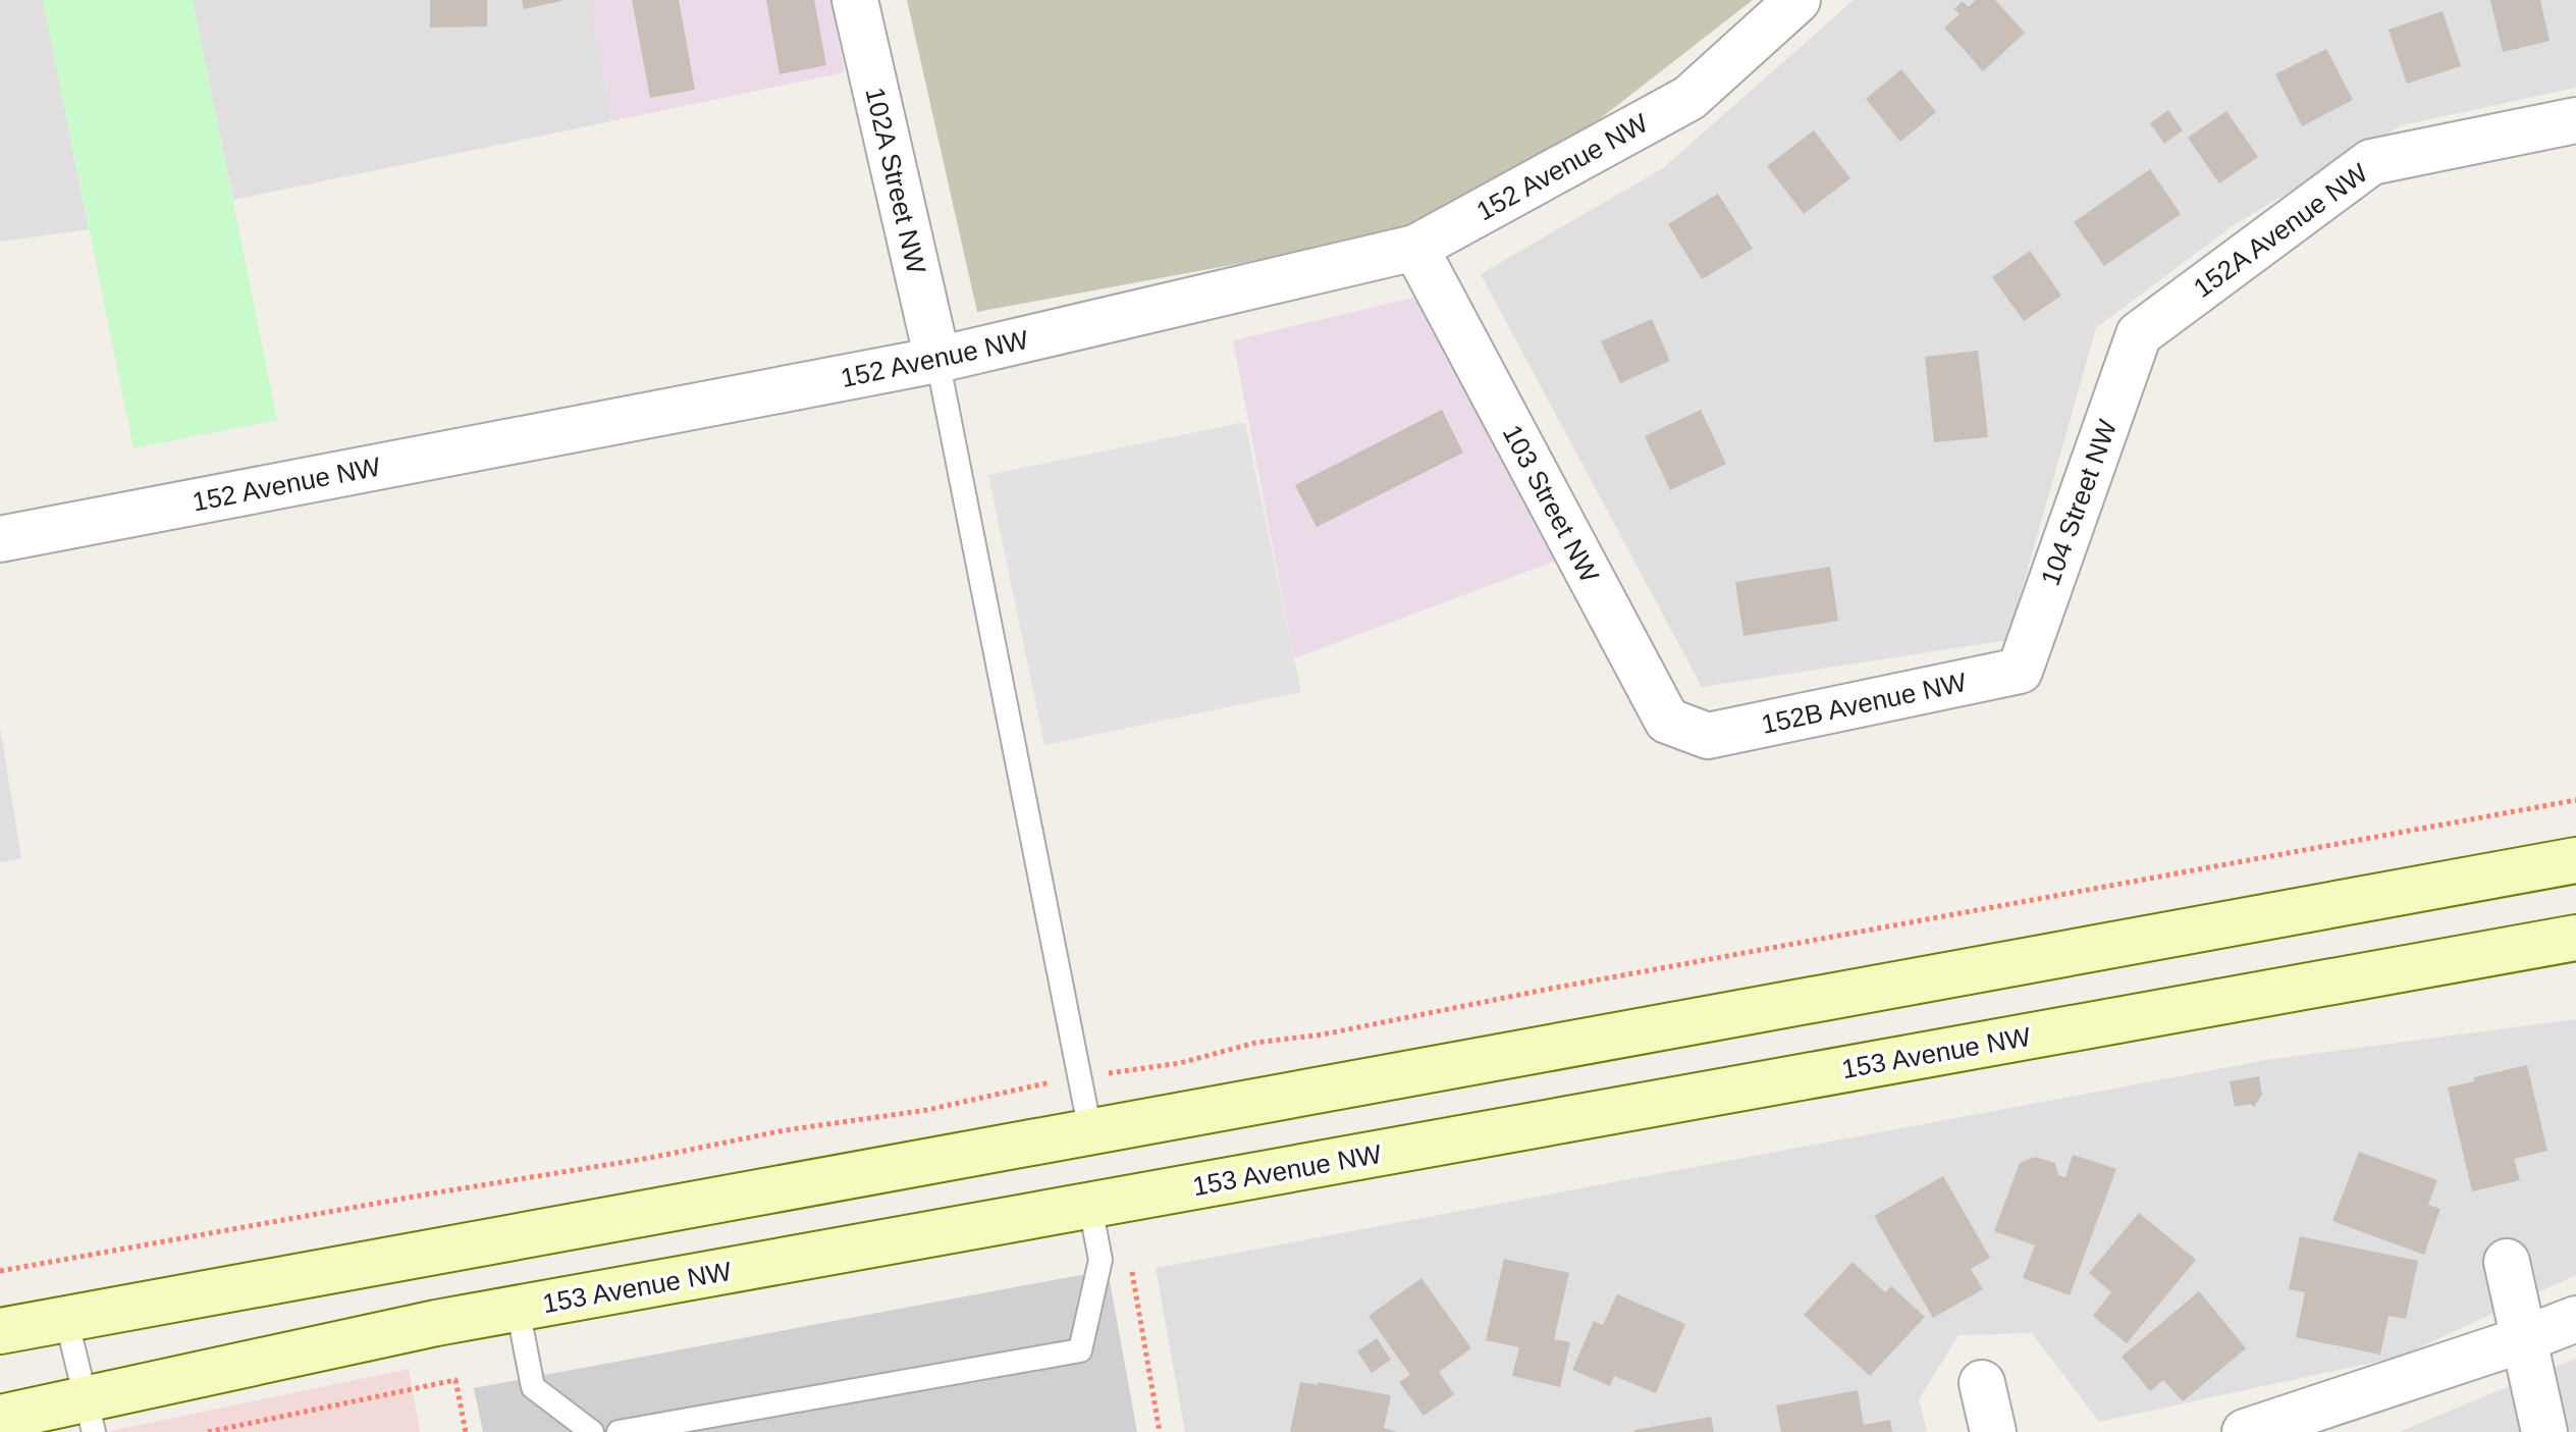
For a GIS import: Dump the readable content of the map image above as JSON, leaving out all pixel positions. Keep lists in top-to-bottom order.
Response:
{
  "streets": {
    "main road": ["153 Avenue NW"],
    "street": [
      "152 Avenue NW",
      "102A Street NW",
      "152A Avenue NW",
      "104 Street NW",
      "103 Street NW",
      "152B Avenue NW"
    ]
  },
  "crossings": [
    ["152 Avenue NW", "102A Street NW"],
    ["152 Avenue NW", "103 Street NW"],
    ["152A Avenue NW", "104 Street NW"],
    ["104 Street NW", "152B Avenue NW"],
    ["103 Street NW", "152B Avenue NW"]
  ]
}
